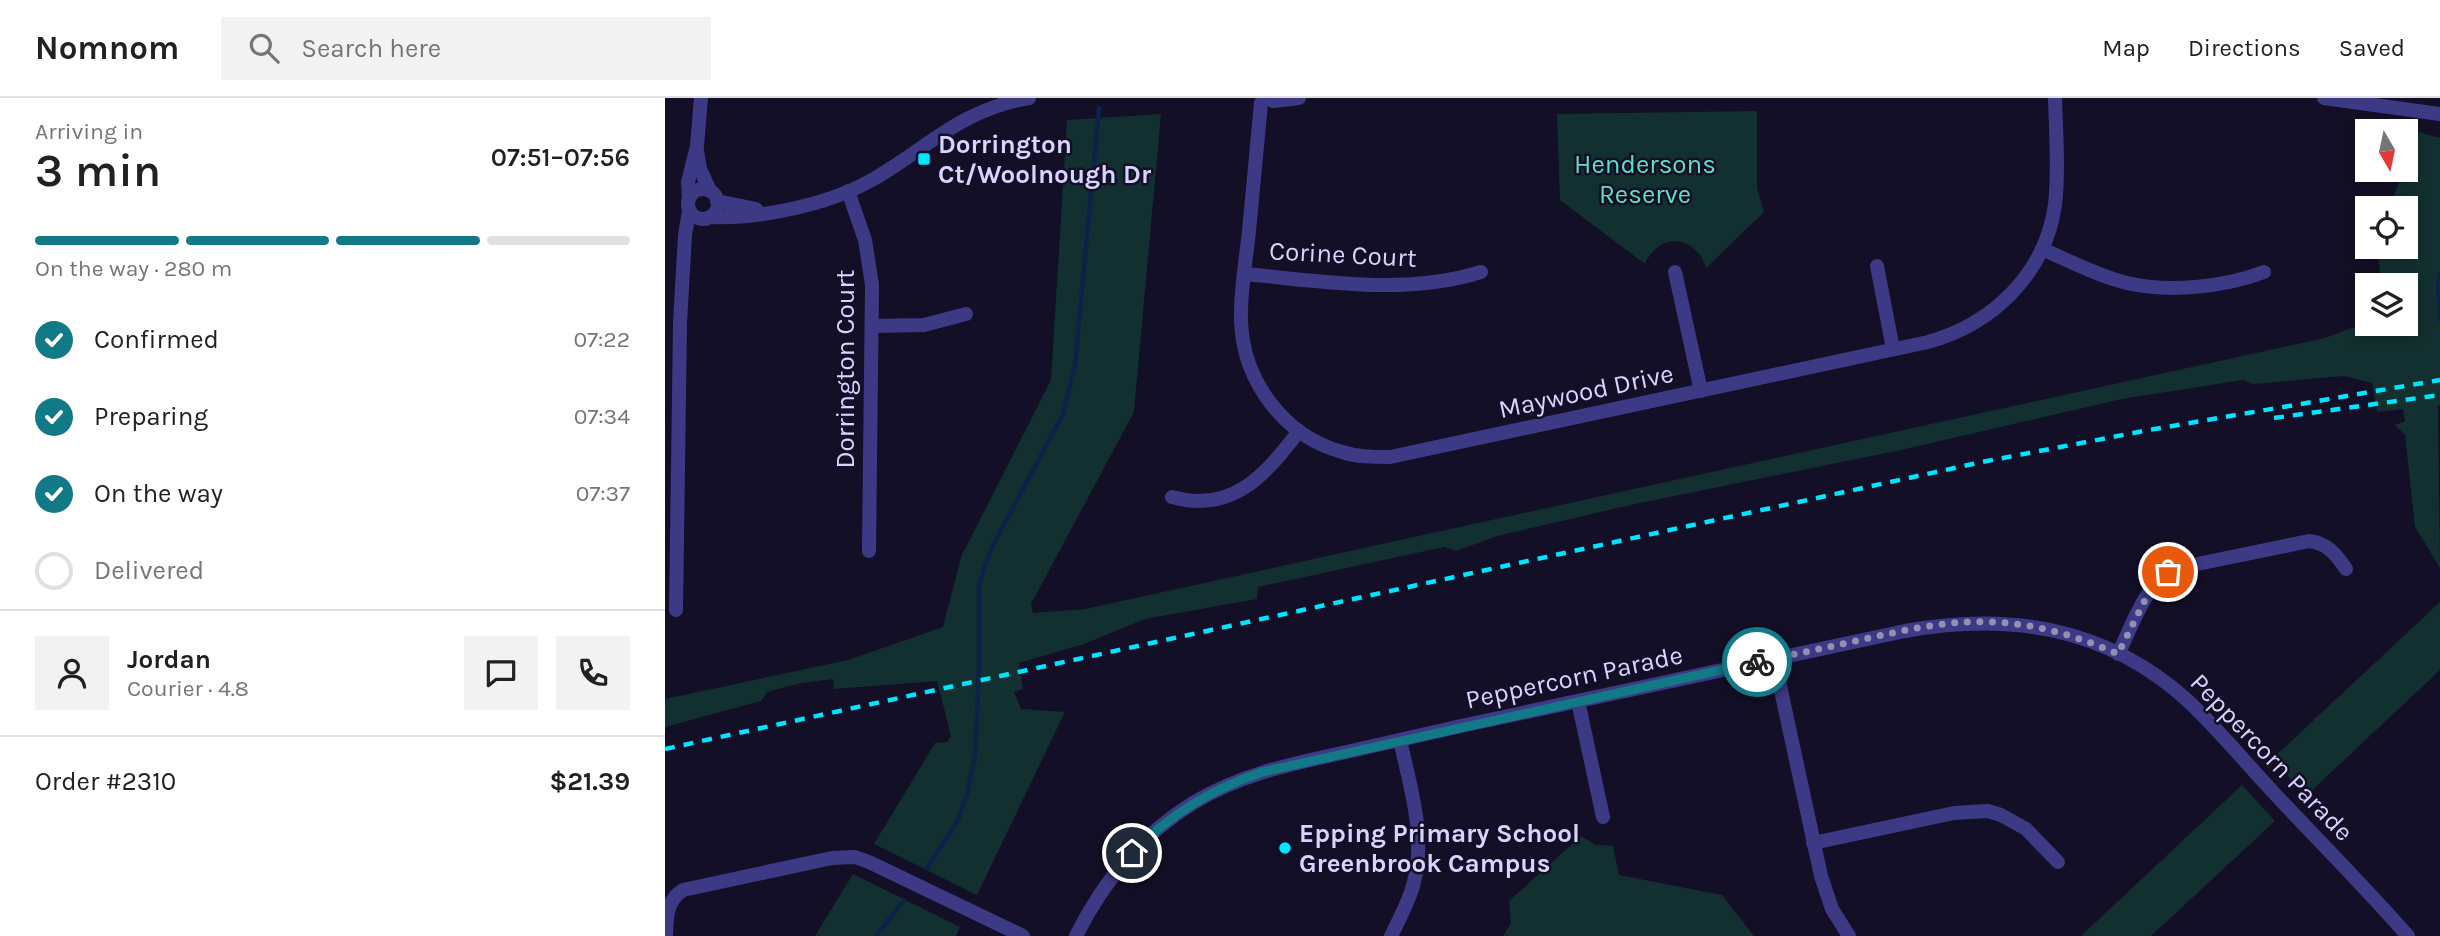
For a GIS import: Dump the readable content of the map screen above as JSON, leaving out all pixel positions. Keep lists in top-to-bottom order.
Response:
{
  "streets": {
    "street": [
      "Corine Court",
      "Dorrington Court",
      "Maywood Drive",
      "Peppercorn Parade"
    ]
  },
  "crossings": [
    ["Corine Court", "Maywood Drive"]
  ],
  "parks": ["Hendersons Reserve"],
  "places": {
    "transit": ["Dorrington Ct/Woolnough Dr"],
    "other": ["Epping Primary School Greenbrook Campus"]
  },
  "north": "bottom",
  "page": {
    "header": "Nomnom",
    "search": "Search here",
    "nav": ["Map", "Directions", "Saved"],
    "heading": ["3 min", "Arriving in", "07:51–07:56"],
    "panel": [
      "Jordan",
      "Courier · 4.8",
      "Order #2310",
      "$21.39"
    ],
    "bar": "On the way · 280 m",
    "list": [
      ["Confirmed", "07:22"],
      ["Preparing", "07:34"],
      ["On the way", "07:37"],
      "Delivered"
    ]
  }
}
